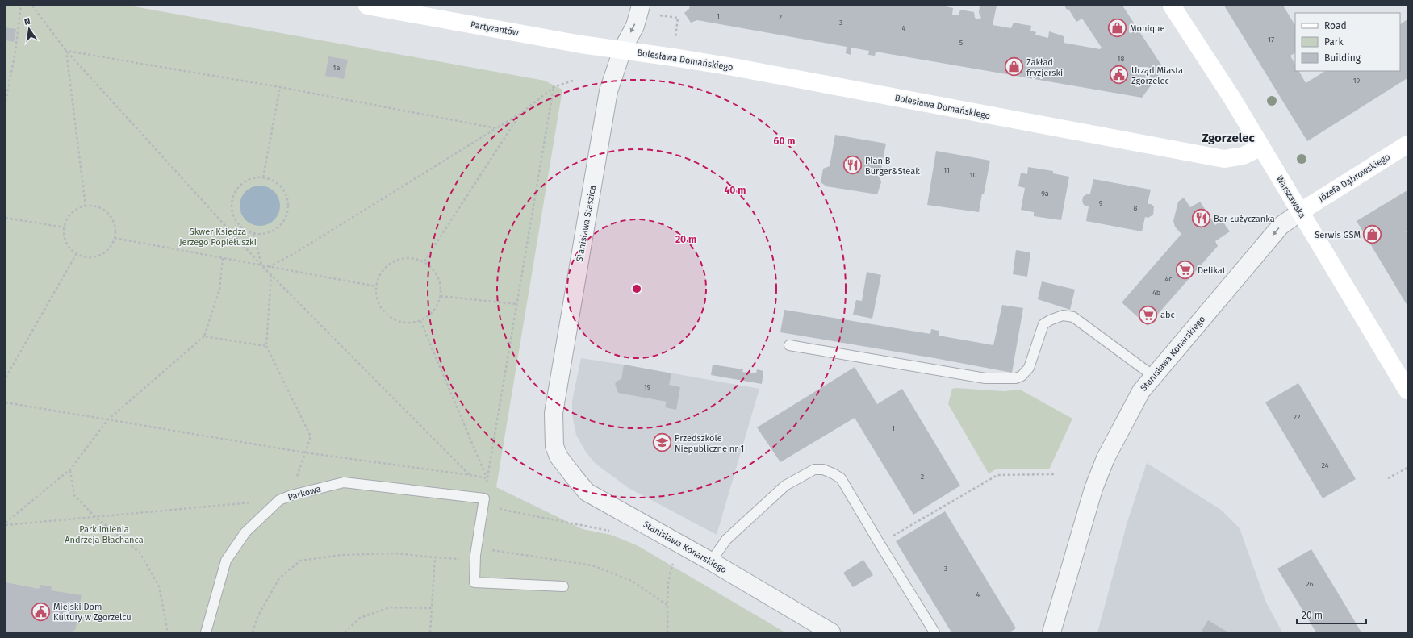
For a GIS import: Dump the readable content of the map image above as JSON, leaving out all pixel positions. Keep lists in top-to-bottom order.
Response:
{
  "streets": {
    "street": [
      "Partyzantów",
      "Bolesława Domańskiego",
      "Józefa Dąbrowskiego",
      "Warszawska",
      "Stanisława Staszica",
      "Stanisława Konarskiego"
    ],
    "lane": ["Parkowa"]
  },
  "crossings": [
    ["Partyzantów", "Bolesława Domańskiego"],
    ["Partyzantów", "Stanisława Staszica"],
    ["Bolesława Domańskiego", "Warszawska"],
    ["Bolesława Domańskiego", "Stanisława Staszica"],
    ["Józefa Dąbrowskiego", "Warszawska"],
    ["Józefa Dąbrowskiego", "Stanisława Konarskiego"],
    ["Warszawska", "Stanisława Konarskiego"],
    ["Stanisława Staszica", "Stanisława Konarskiego"]
  ],
  "districts": ["Zgorzelec"],
  "parks": ["Skwer Księdza Jerzego Popiełuszki", "Park imienia Andrzeja Błachanca"],
  "places": {
    "shop": ["Monique", "Zakład fryzjerski", "Serwis GSM"],
    "public building": ["Urząd Miasta Zgorzelec", "Miejski Dom Kultury w Zgorzelcu"],
    "restaurant": ["Plan B Burger&Steak", "Bar Łużyczanka"],
    "supermarket": ["Delikat", "abc"],
    "school or university": ["Przedszkole Niepubliczne nr 1"]
  },
  "house_numbers": [
    "1",
    "2",
    "3",
    "4",
    "17",
    "5",
    "18",
    "1a",
    "19",
    "11",
    "10",
    "9a",
    "9",
    "8",
    "4c",
    "4b",
    "19",
    "22",
    "1",
    "24",
    "2",
    "3",
    "26",
    "4"
  ],
  "legend": ["Road", "Park", "Building"],
  "scale_bar": "20 m",
  "north": "top",
  "rings": ["60 m", "40 m", "20 m"]
}
